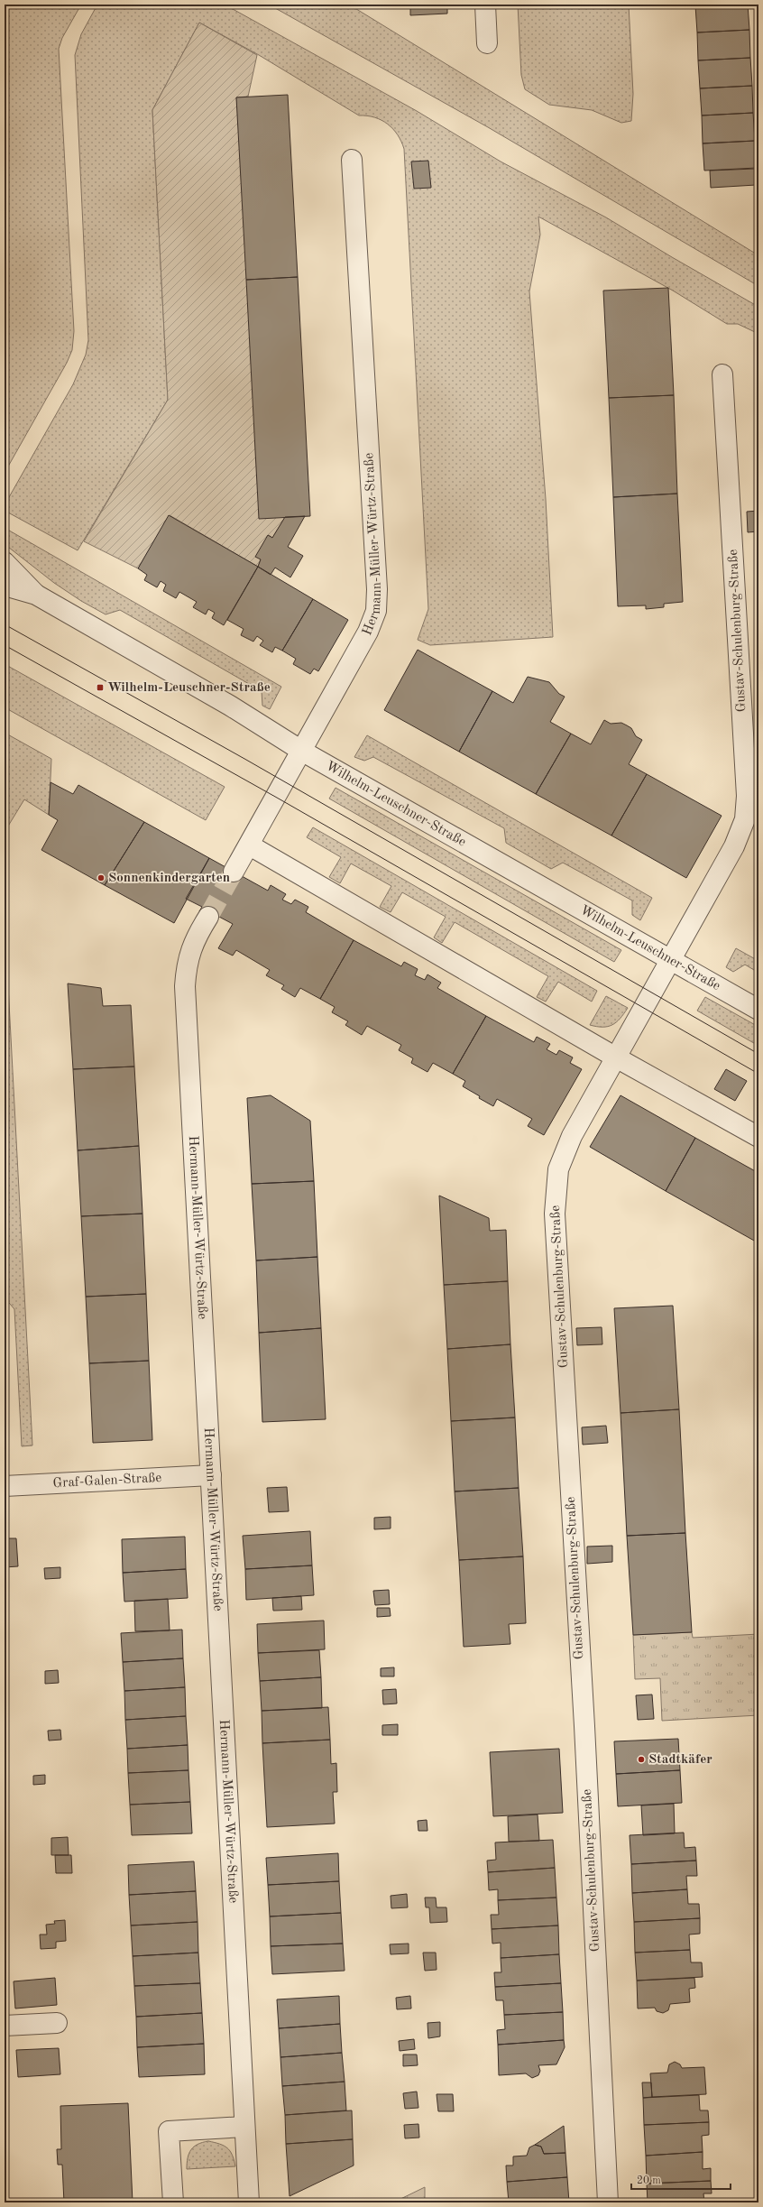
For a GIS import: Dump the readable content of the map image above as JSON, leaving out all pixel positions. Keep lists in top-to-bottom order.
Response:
{
  "streets": {
    "street": [
      "Hermann-Müller-Würtz-Straße",
      "Gustav-Schulenburg-Straße",
      "Wilhelm-Leuschner-Straße",
      "Graf-Galen-Straße"
    ]
  },
  "crossings": [
    ["Hermann-Müller-Würtz-Straße", "Wilhelm-Leuschner-Straße"],
    ["Hermann-Müller-Würtz-Straße", "Graf-Galen-Straße"],
    ["Gustav-Schulenburg-Straße", "Wilhelm-Leuschner-Straße"]
  ],
  "places": {
    "transit": ["Wilhelm-Leuschner-Straße"],
    "other": ["Sonnenkindergarten", "Stadtkäfer"]
  },
  "scale_bar": "20 m"
}
